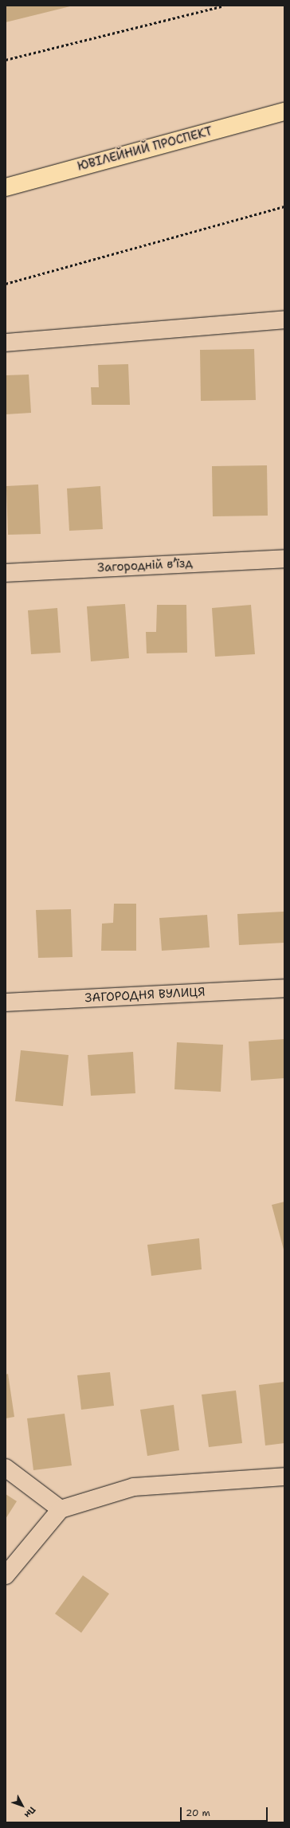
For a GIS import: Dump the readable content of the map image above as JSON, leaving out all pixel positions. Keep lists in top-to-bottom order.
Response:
{
  "streets": {
    "main road": ["ЮВІЛЕЙНИЙ ПРОСПЕКТ"],
    "street": ["Загородній вʼїзд", "ЗАГОРОДНЯ ВУЛИЦЯ"]
  },
  "scale_bar": "20 m",
  "north": "bottom right"
}
